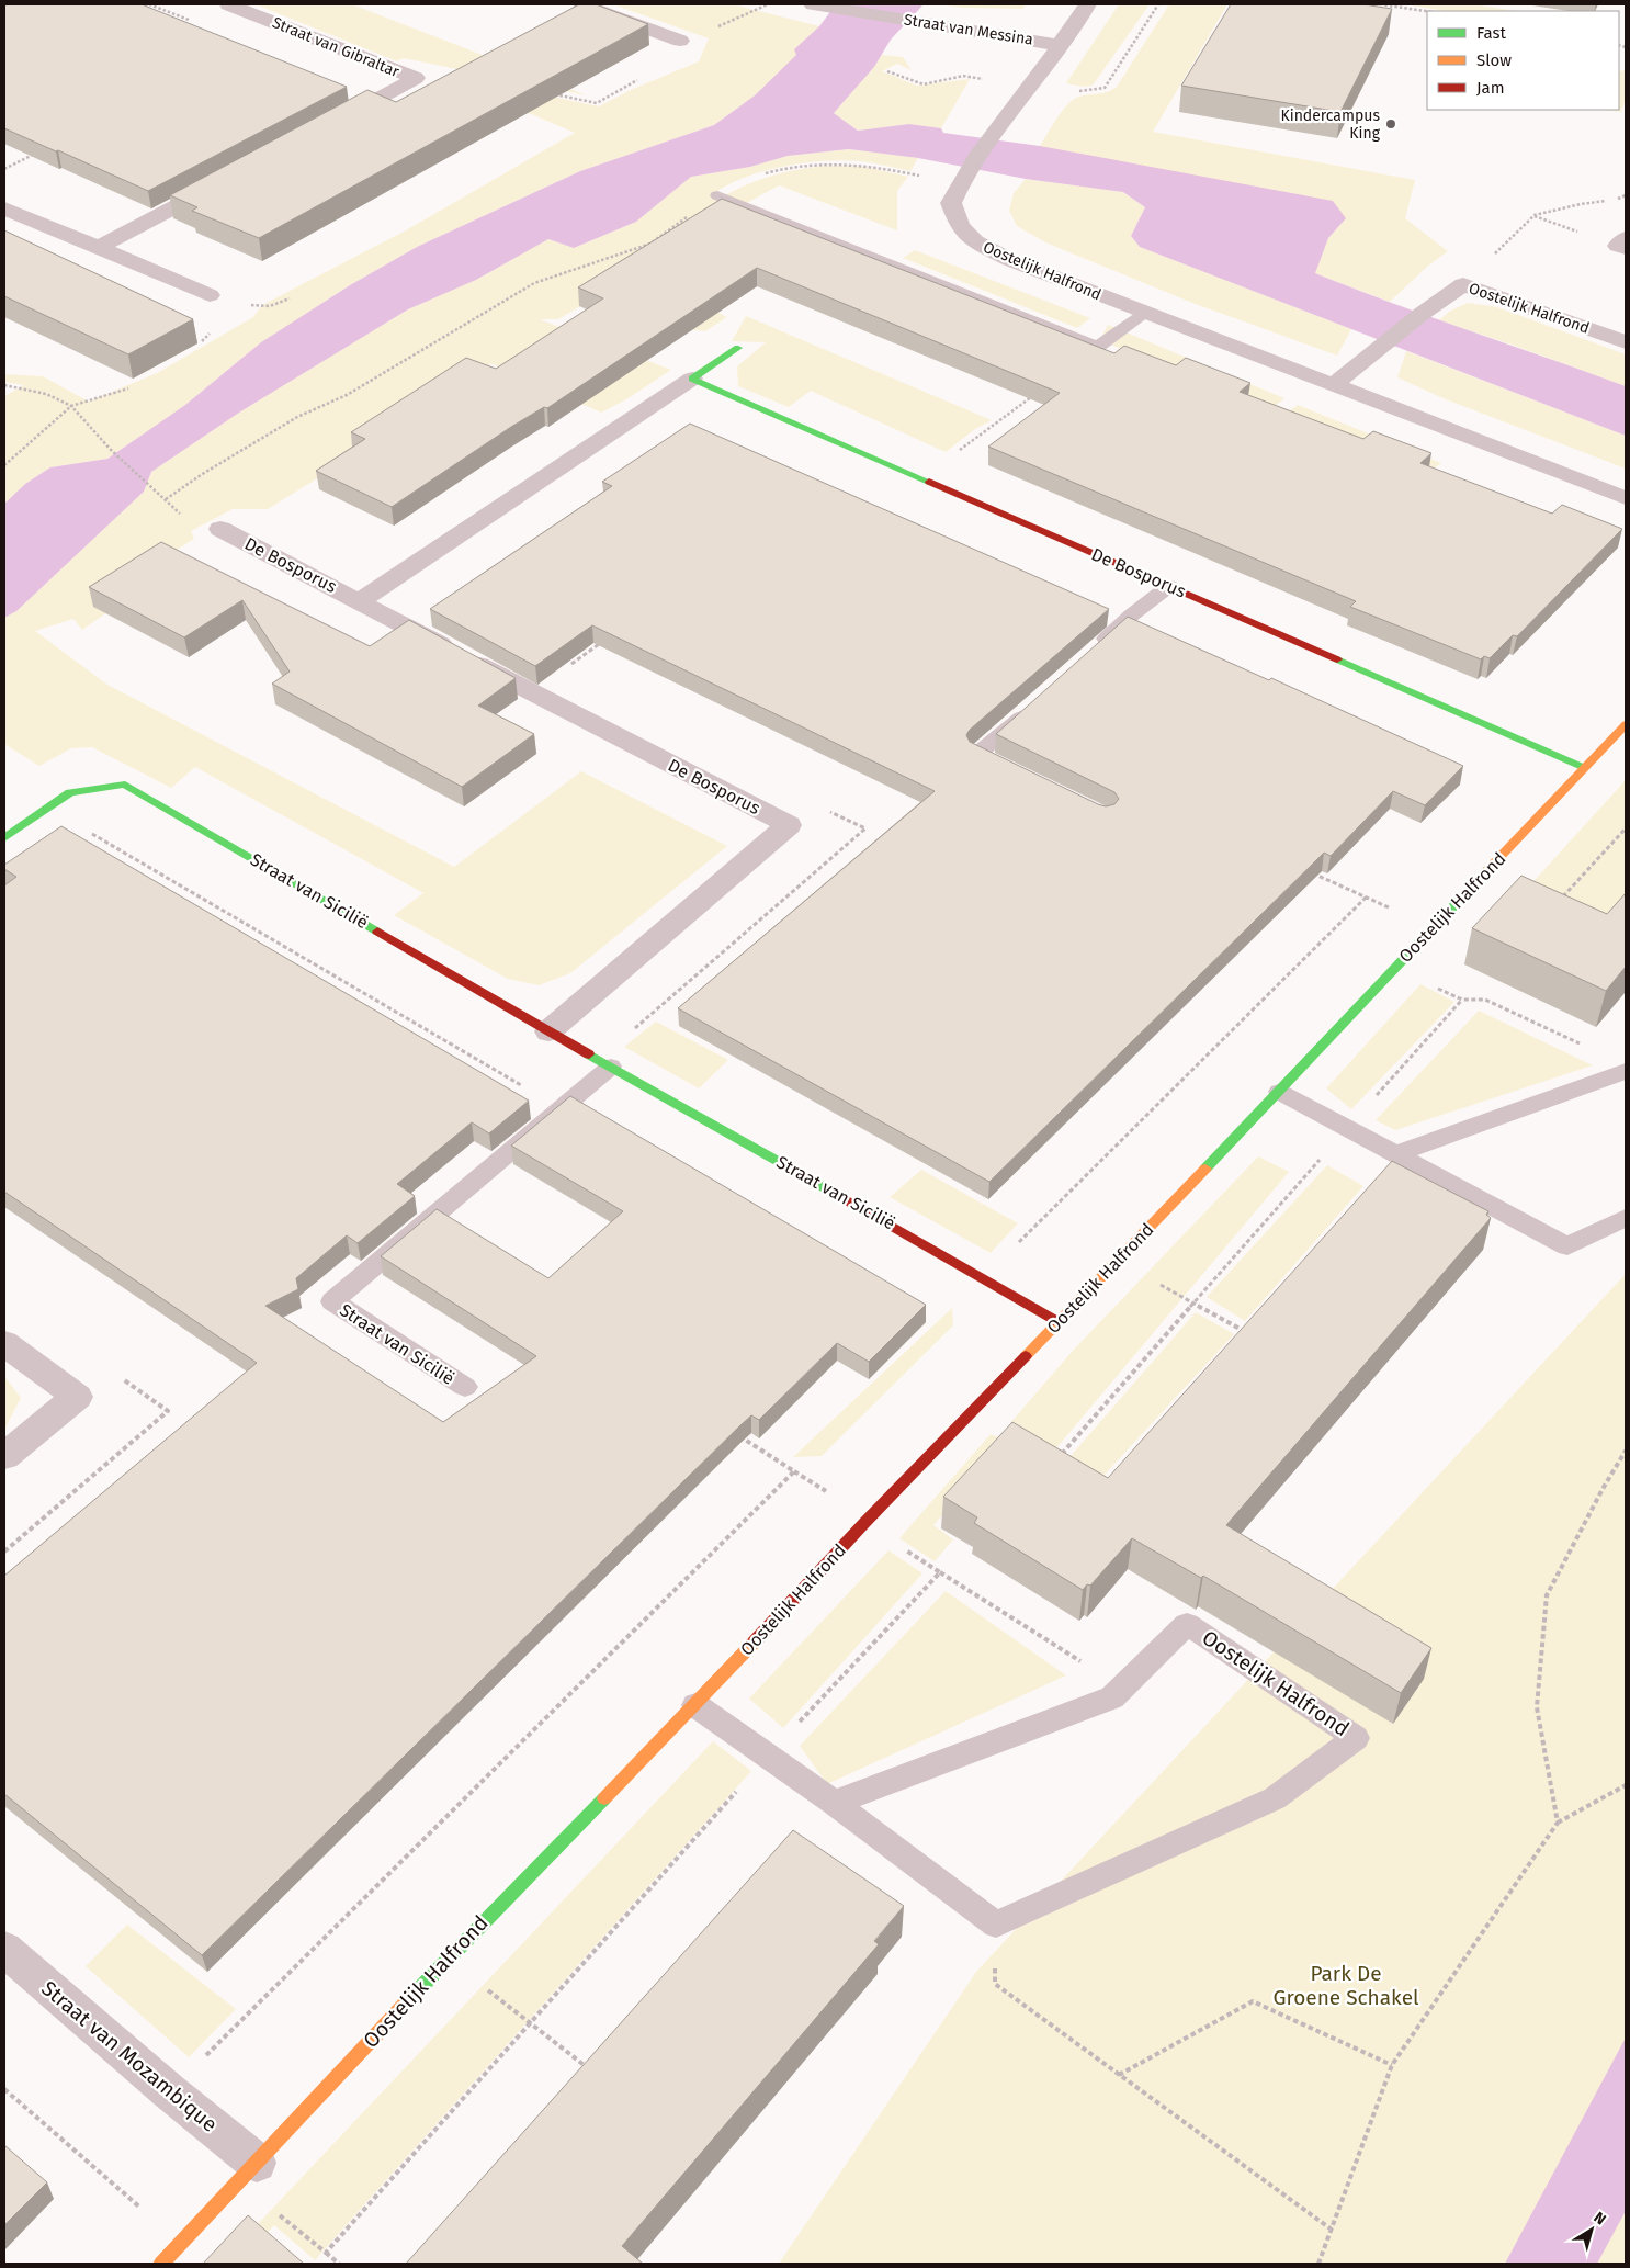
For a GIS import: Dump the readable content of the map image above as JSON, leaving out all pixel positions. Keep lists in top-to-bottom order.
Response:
{
  "streets": {
    "street": [
      "Straat van Messina",
      "Straat van Gibraltar",
      "Oostelijk Halfrond",
      "De Bosporus",
      "Straat van Sicilië",
      "Straat van Mozambique"
    ]
  },
  "crossings": [
    ["Straat van Messina", "Oostelijk Halfrond"],
    ["Oostelijk Halfrond", "De Bosporus"],
    ["Oostelijk Halfrond", "Straat van Sicilië"],
    ["Oostelijk Halfrond", "Straat van Mozambique"],
    ["De Bosporus", "Straat van Sicilië"]
  ],
  "parks": ["Park De Groene Schakel"],
  "places": ["Kindercampus King"],
  "legend": ["Fast", "Slow", "Jam"],
  "north": "top right"
}
